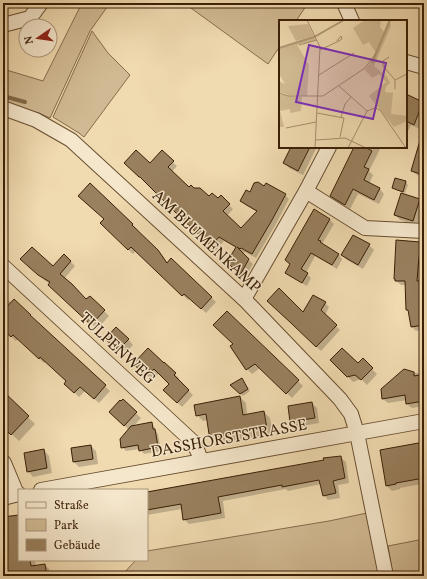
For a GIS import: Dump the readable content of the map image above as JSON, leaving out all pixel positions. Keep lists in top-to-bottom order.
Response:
{
  "streets": {
    "street": ["AM BLUMENKAMP", "TULPENWEG", "DASSHORSTSTRASSE"]
  },
  "crossings": [
    ["AM BLUMENKAMP", "DASSHORSTSTRASSE"],
    ["TULPENWEG", "DASSHORSTSTRASSE"]
  ],
  "legend": ["Straße", "Park", "Gebäude"],
  "north": "left"
}
